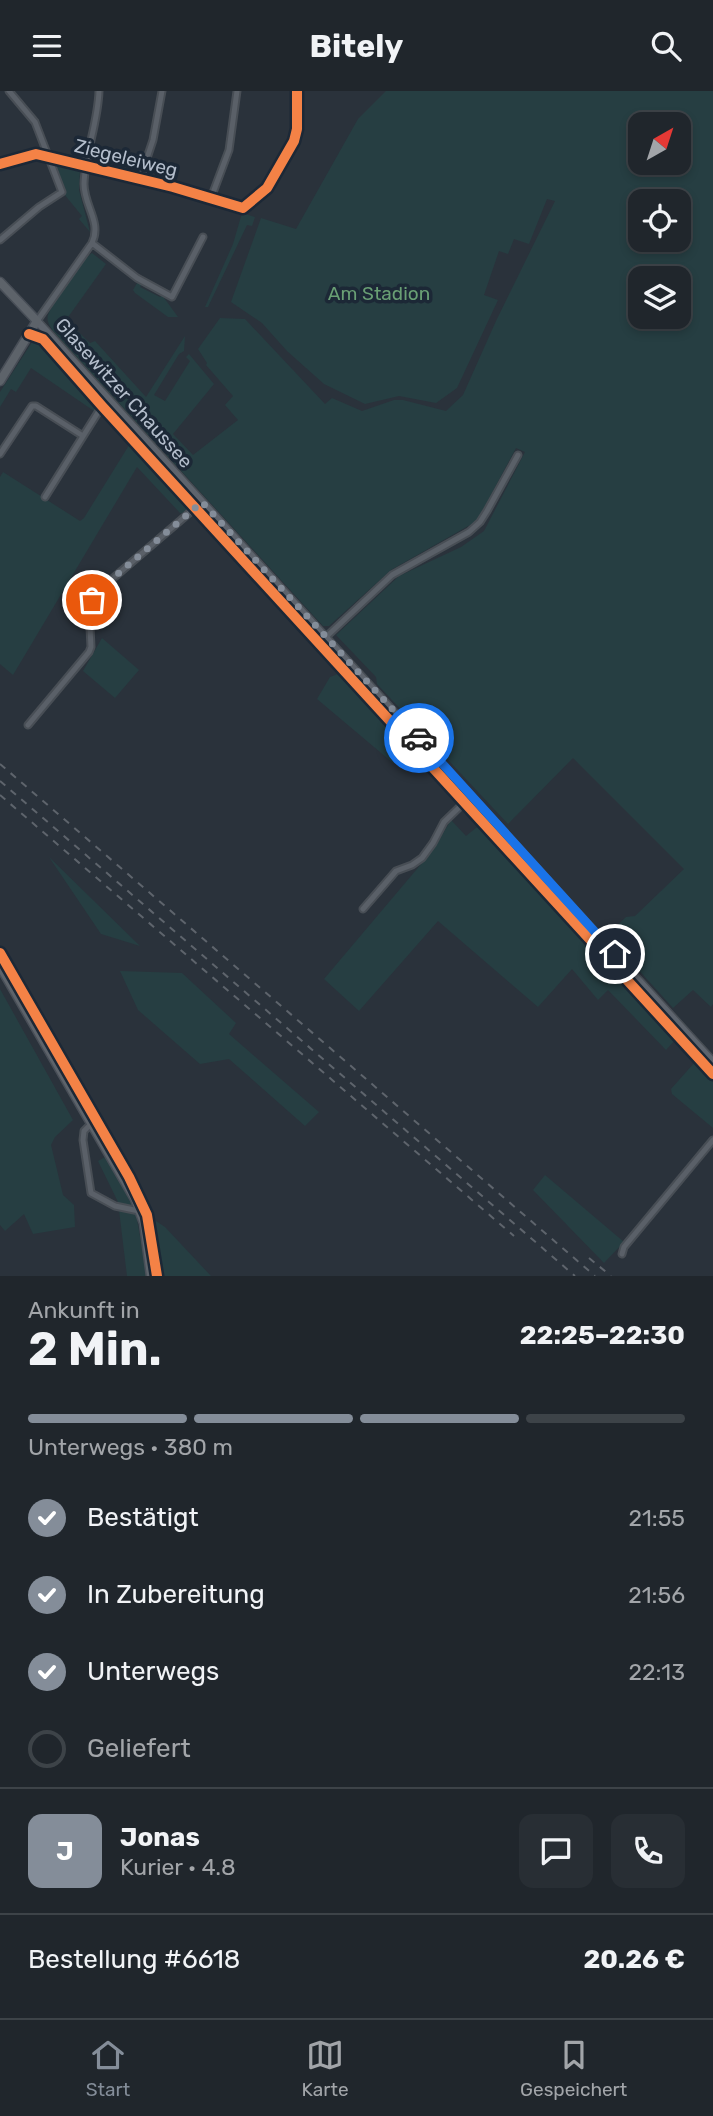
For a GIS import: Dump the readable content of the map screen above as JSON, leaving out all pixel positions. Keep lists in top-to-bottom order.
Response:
{
  "streets": {
    "main road": ["Glasewitzer Chaussee"],
    "street": ["Ziegeleiweg"]
  },
  "parks": ["Am Stadion"],
  "north": "top right",
  "page": {
    "header": "Bitely",
    "heading": ["2 Min.", "Ankunft in", "22:25–22:30"],
    "panel": [
      "Jonas",
      "Kurier · 4.8",
      "Bestellung #6618",
      "20.26 €"
    ],
    "bar": "Unterwegs · 380 m",
    "list": [
      ["Bestätigt", "21:55"],
      ["In Zubereitung", "21:56"],
      ["Unterwegs", "22:13"],
      "Geliefert"
    ],
    "round": "J",
    "tabs": ["Start", "Karte", "Gespeichert"]
  }
}
